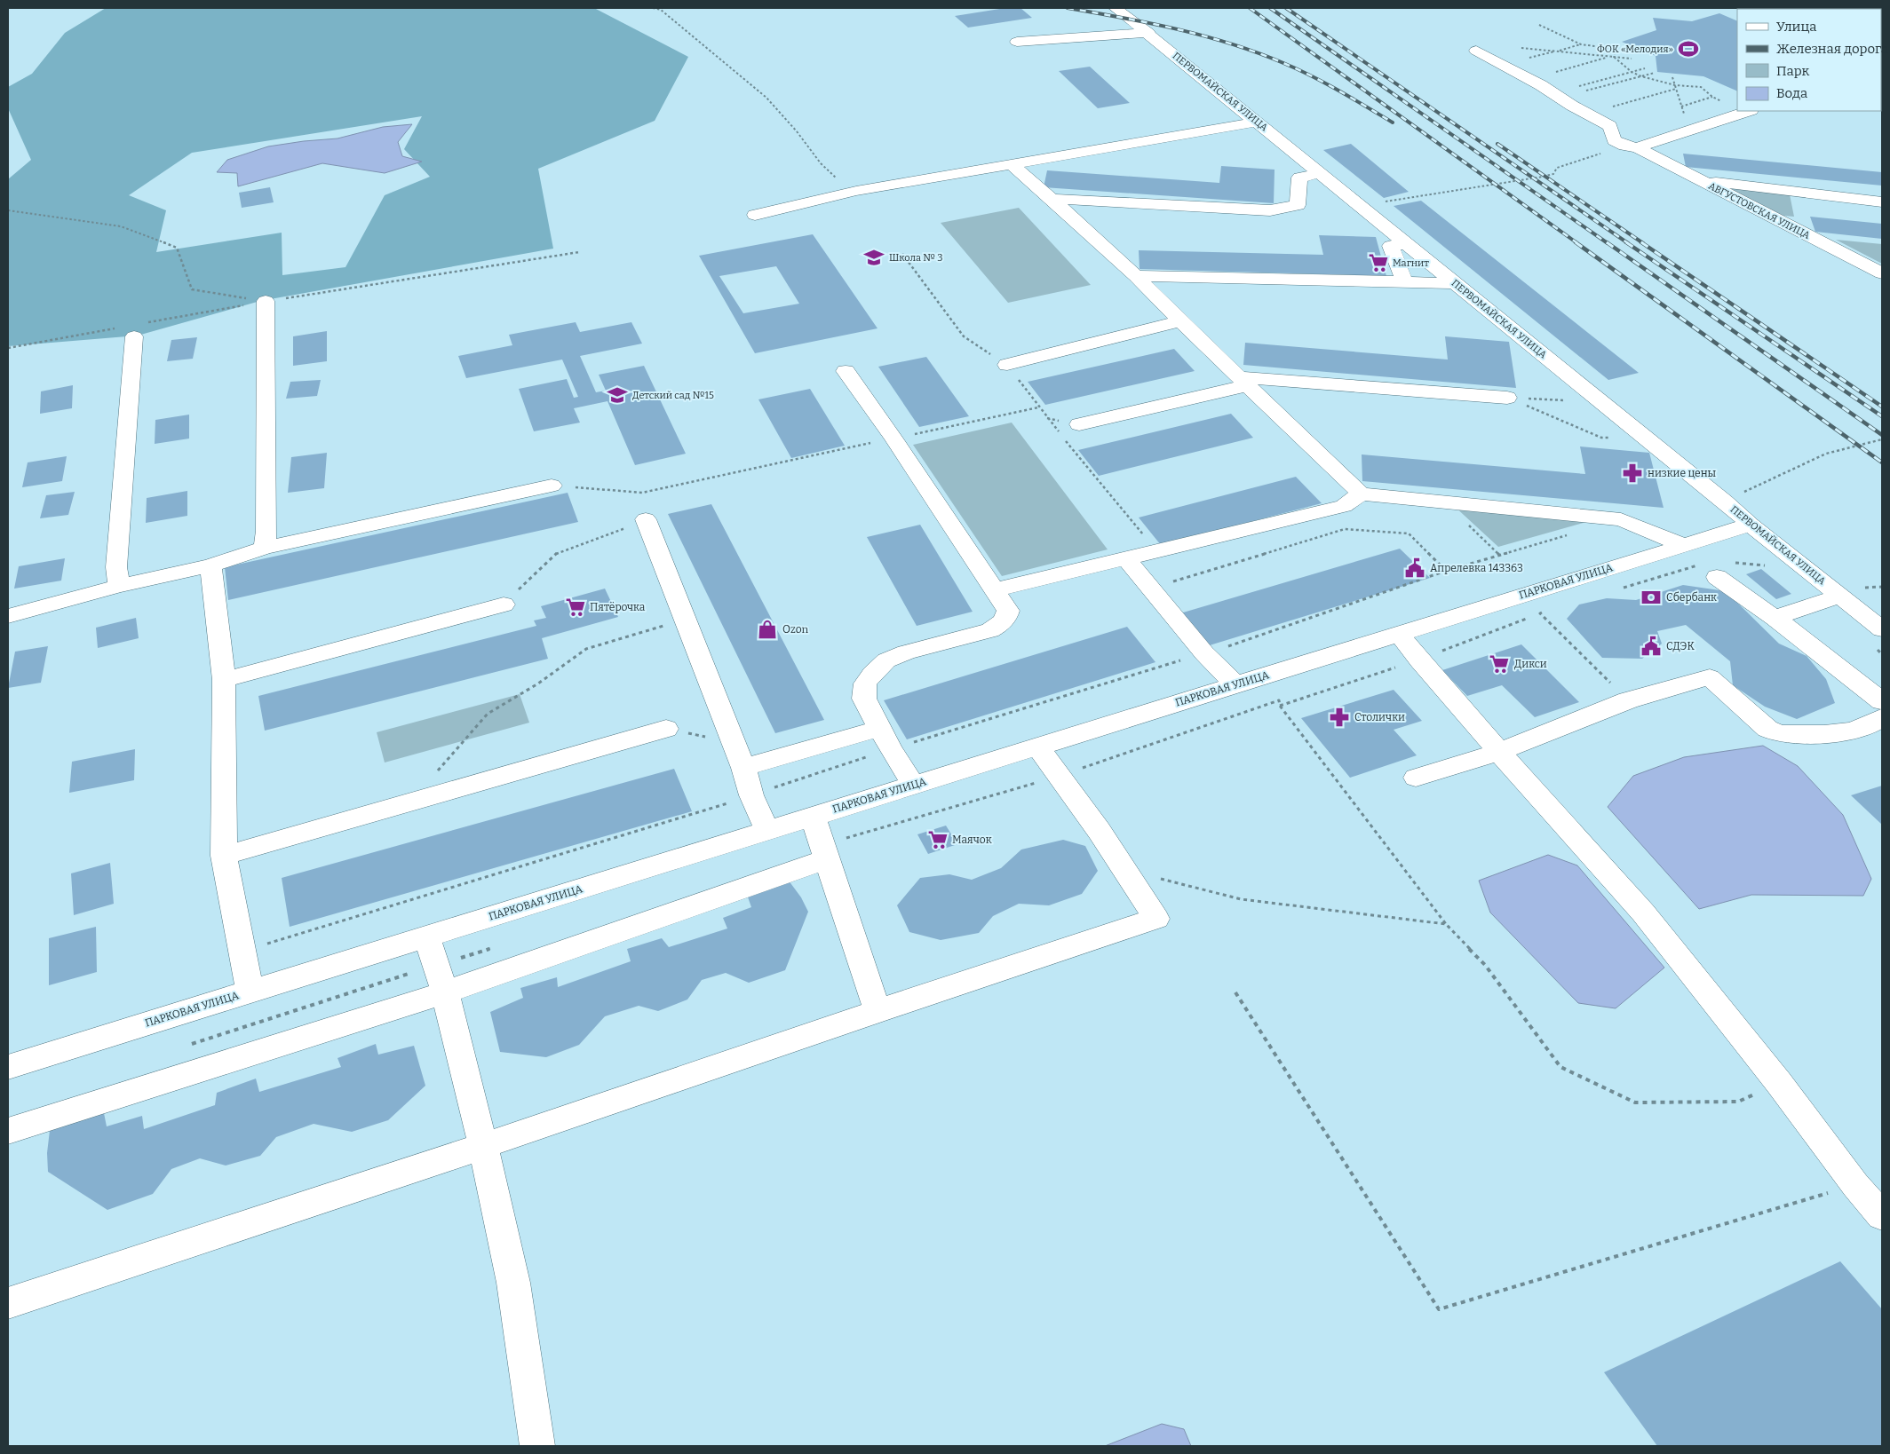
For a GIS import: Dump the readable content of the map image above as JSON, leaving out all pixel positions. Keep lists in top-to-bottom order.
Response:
{
  "streets": {
    "street": ["ПЕРВОМАЙСКАЯ УЛИЦА", "АВГУСТОВСКАЯ УЛИЦА", "ПАРКОВАЯ УЛИЦА"]
  },
  "crossings": [
    ["ПЕРВОМАЙСКАЯ УЛИЦА", "ПАРКОВАЯ УЛИЦА"]
  ],
  "places": {
    "sports": ["ФОК «Мелодия»"],
    "school or university": ["Школа № 3", "Детский сад №15"],
    "supermarket": [
      "Магнит",
      "Пятёрочка",
      "Дикси",
      "Маячок"
    ],
    "pharmacy": ["низкие цены", "Столички"],
    "public building": ["Апрелевка 143363", "СДЭК"],
    "bank": ["Сбербанк"],
    "shop": ["Ozon"]
  },
  "legend": [
    "Улица",
    "Железная дорога",
    "Парк",
    "Вода"
  ]
}
